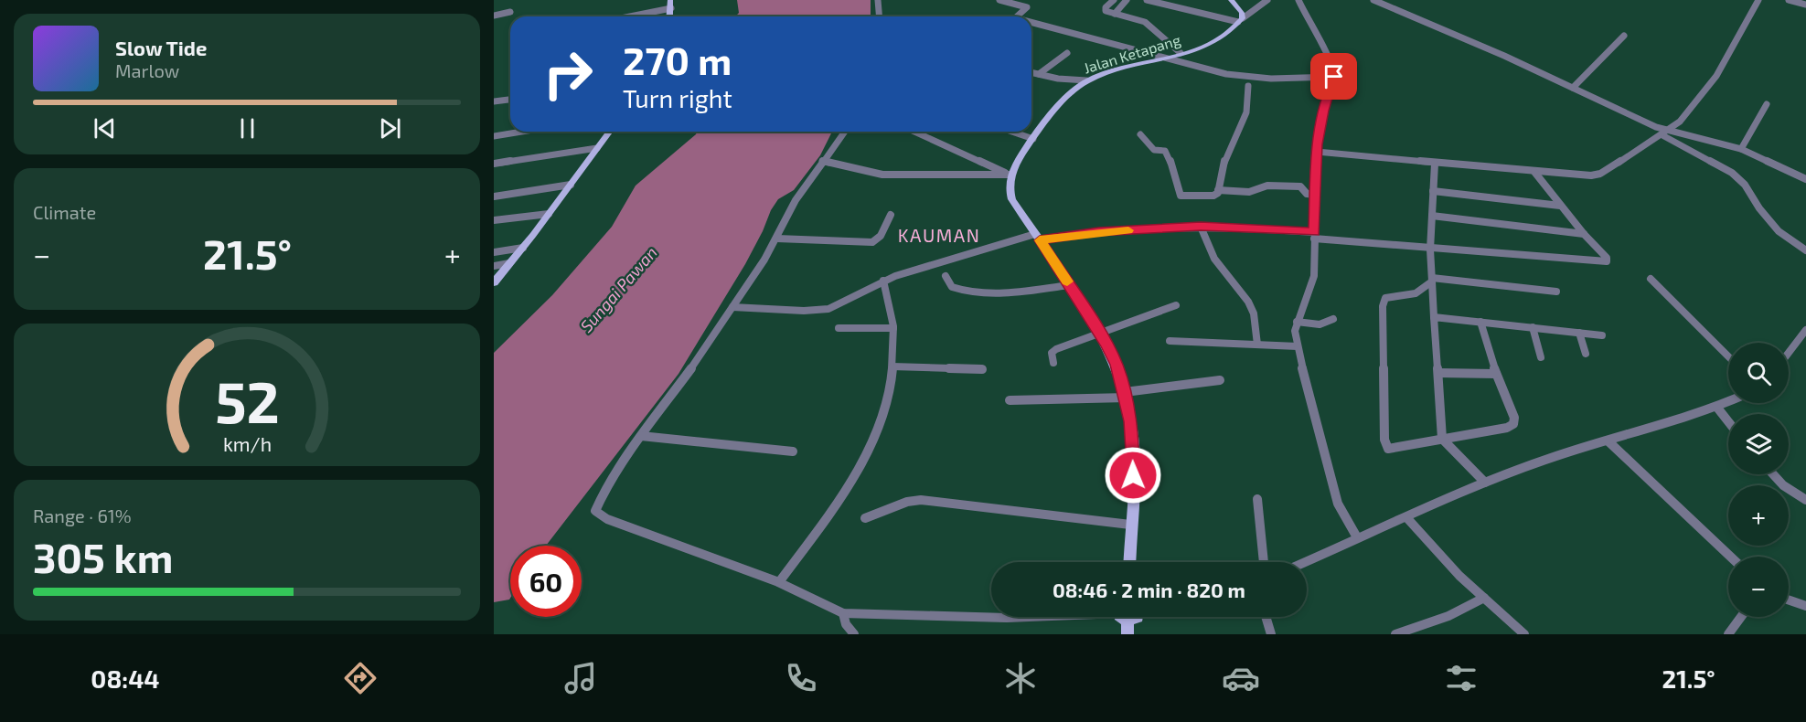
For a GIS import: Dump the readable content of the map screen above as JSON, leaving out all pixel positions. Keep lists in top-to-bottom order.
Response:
{
  "streets": {
    "main road": ["Jalan Ketapang"]
  },
  "districts": ["KAUMAN"],
  "water": ["Sungai Pawan"],
  "page": {
    "turn": ["270 m", "Turn right"],
    "song": ["Slow Tide", "Marlow"],
    "tile": [
      "Climate",
      ["Range · 61%", "305 km"]
    ],
    "heat": ["−", "21.5°", "+"],
    "map_buttons": ["+", "−"],
    "limit": "60",
    "trip": "08:46 · 2 min · 820 m",
    "tabs": ["08:44", "21.5°"],
    "gauge": ["52", "km/h"]
  }
}
